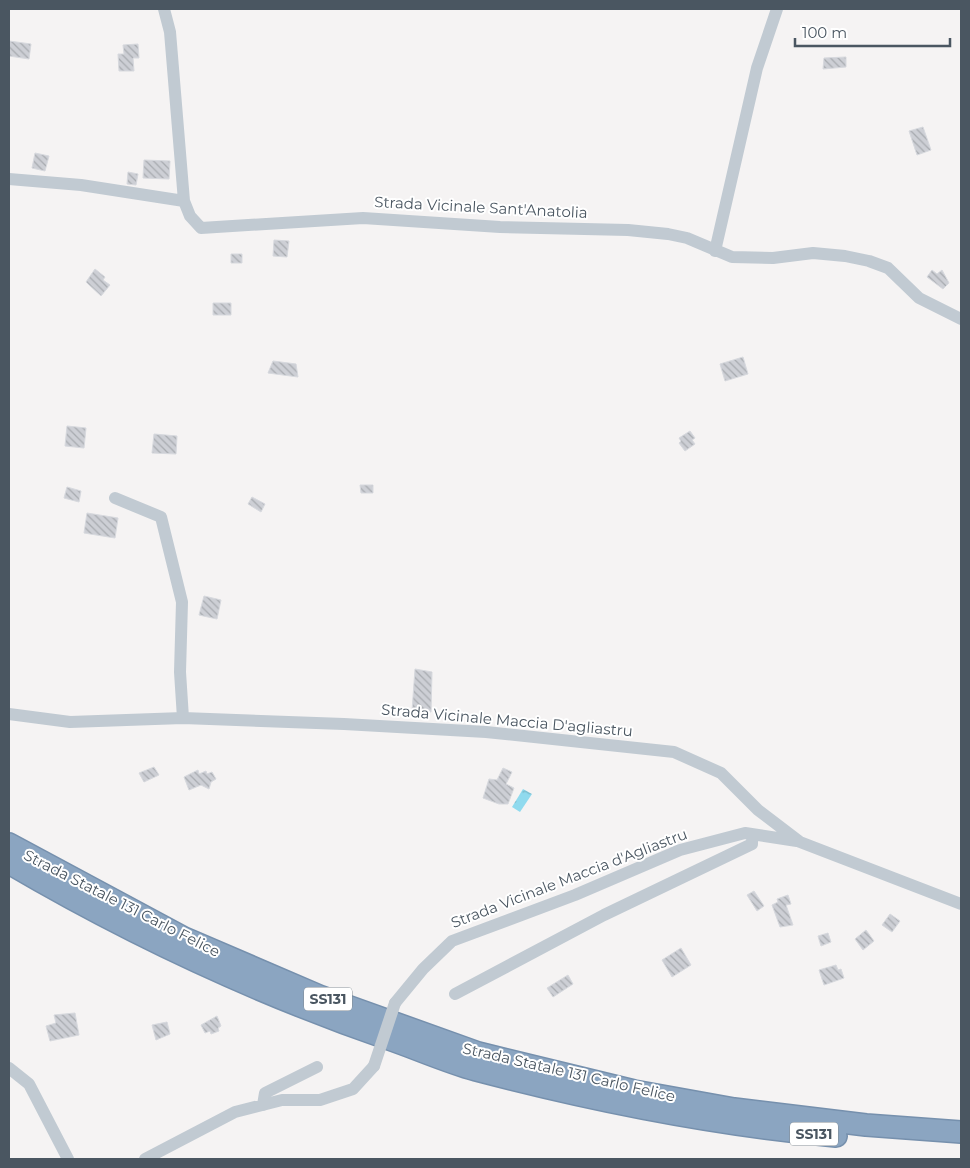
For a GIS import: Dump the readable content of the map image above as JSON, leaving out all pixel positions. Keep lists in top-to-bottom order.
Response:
{
  "streets": {
    "highway": ["Strada Statale 131 Carlo Felice", "SS131"],
    "street": ["Strada Vicinale Sant'Anatolia", "Strada Vicinale Maccia D'agliastru", "Strada Vicinale Maccia d'Agliastru"]
  },
  "crossings": [
    ["Strada Vicinale Maccia D'agliastru", "Strada Vicinale Maccia d'Agliastru"]
  ],
  "scale_bar": "100 m"
}
